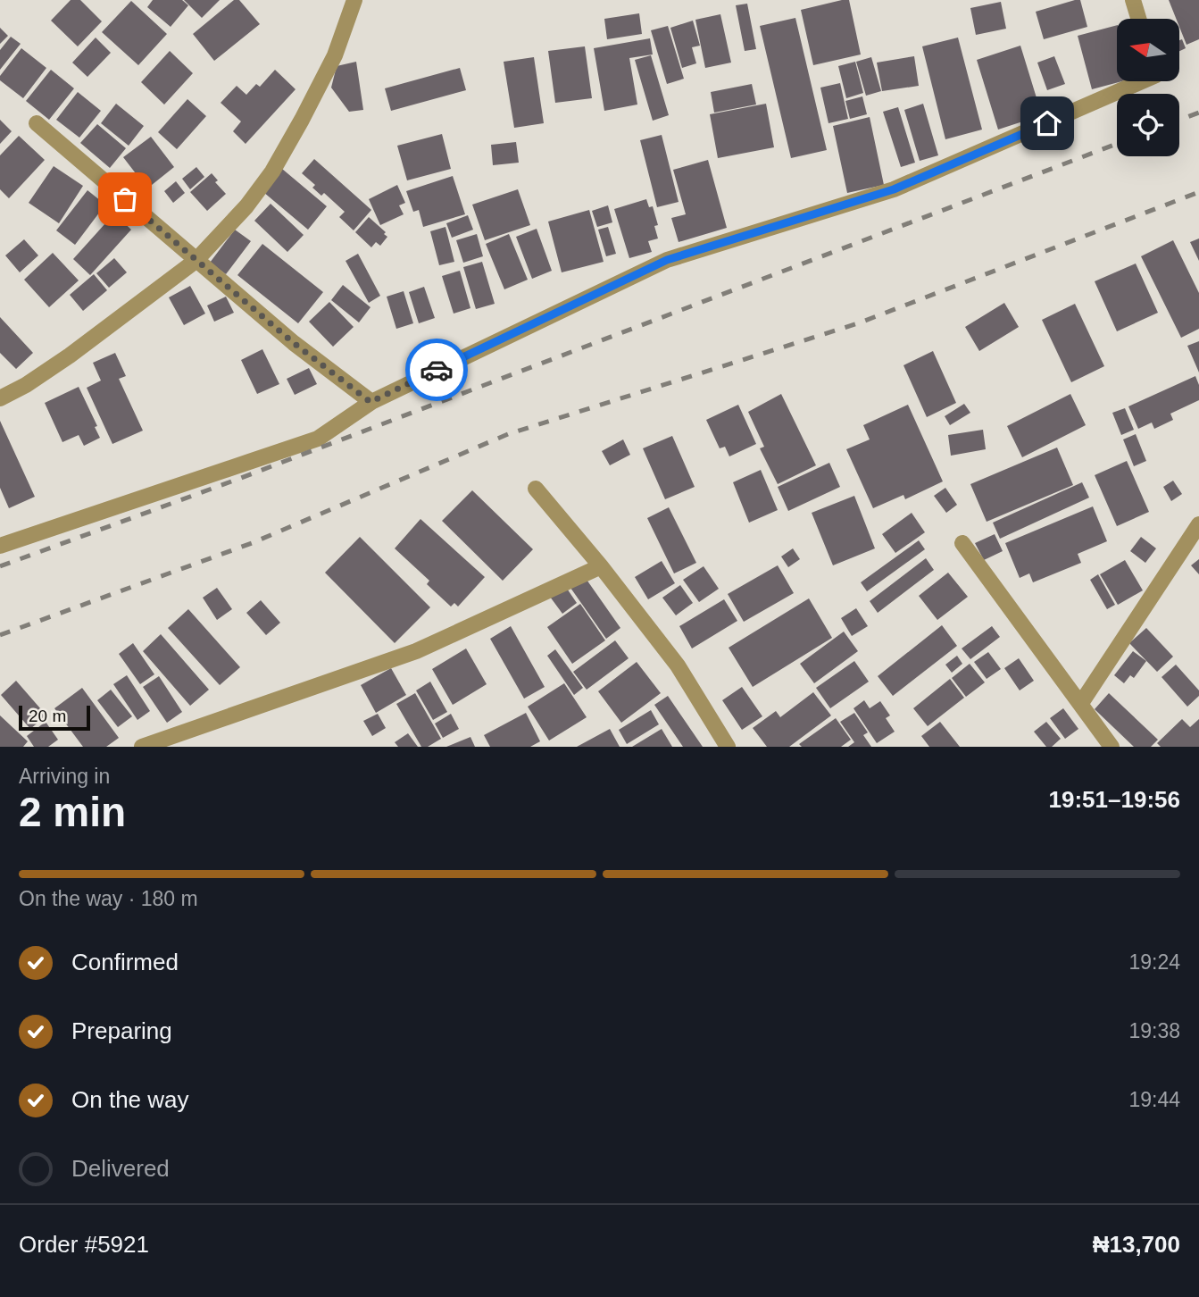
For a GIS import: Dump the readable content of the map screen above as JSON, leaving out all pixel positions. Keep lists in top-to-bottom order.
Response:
{
  "scale_bar": "20 m",
  "north": "left",
  "page": {
    "scale": "20 m",
    "heading": ["2 min", "Arriving in", "19:51–19:56"],
    "panel": ["Order #5921", "₦13,700"],
    "bar": "On the way · 180 m",
    "list": [
      ["Confirmed", "19:24"],
      ["Preparing", "19:38"],
      ["On the way", "19:44"],
      "Delivered"
    ]
  }
}
